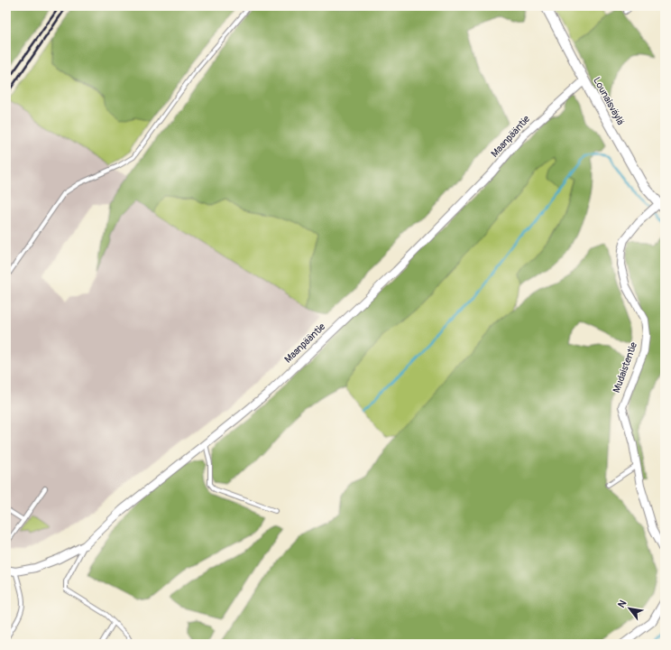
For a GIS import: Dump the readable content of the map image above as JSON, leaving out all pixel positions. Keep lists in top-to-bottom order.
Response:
{
  "streets": {
    "street": ["Lounaisväylä", "Maanpääntie", "Mudaistentie"]
  },
  "crossings": [
    ["Lounaisväylä", "Maanpääntie"],
    ["Lounaisväylä", "Mudaistentie"]
  ],
  "north": "top left"
}
